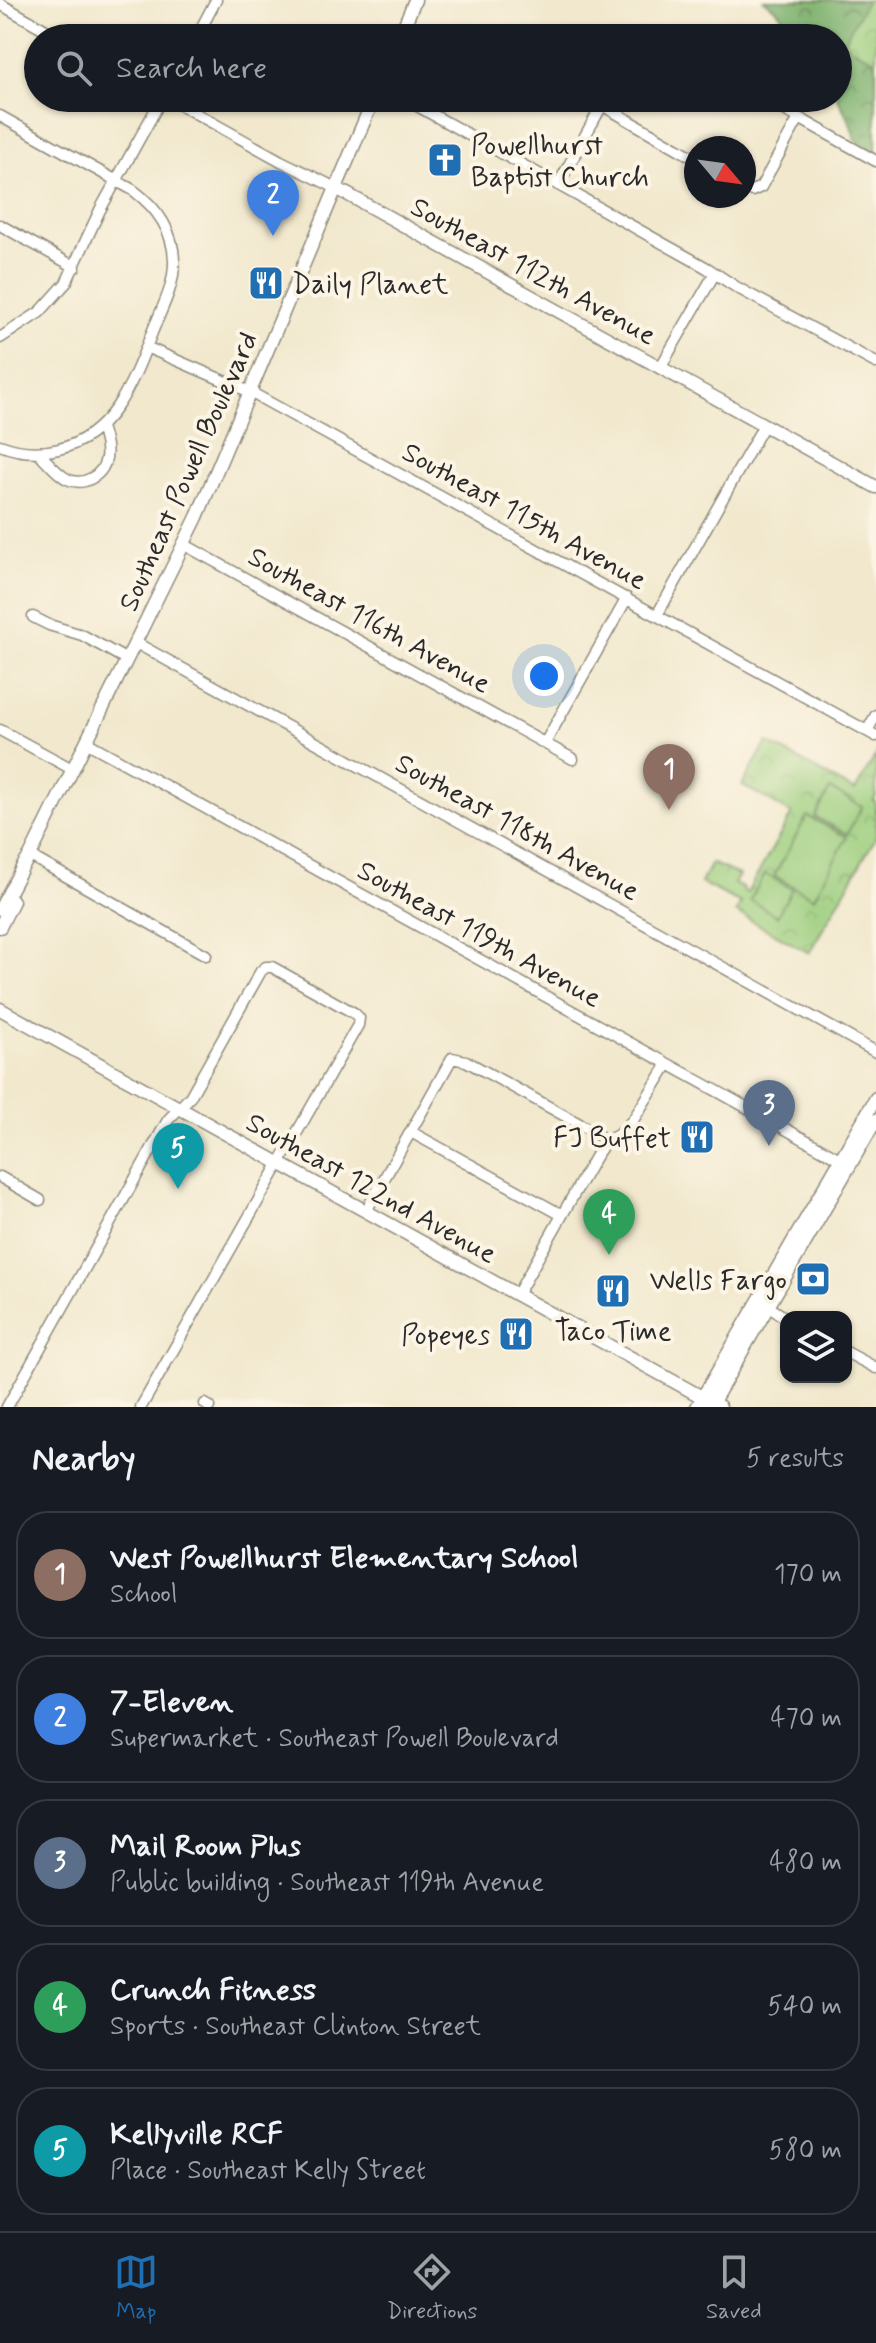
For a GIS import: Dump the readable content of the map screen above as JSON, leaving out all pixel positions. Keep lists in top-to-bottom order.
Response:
{
  "streets": {
    "main road": ["Southeast 112th Avenue", "Southeast Powell Boulevard", "Southeast 122nd Avenue"],
    "street": [
      "Southeast 115th Avenue",
      "Southeast 116th Avenue",
      "Southeast 118th Avenue",
      "Southeast 119th Avenue"
    ]
  },
  "crossings": [
    ["Southeast 112th Avenue", "Southeast Powell Boulevard"],
    ["Southeast Powell Boulevard", "Southeast 115th Avenue"],
    ["Southeast Powell Boulevard", "Southeast 116th Avenue"],
    ["Southeast Powell Boulevard", "Southeast 118th Avenue"],
    ["Southeast Powell Boulevard", "Southeast 119th Avenue"]
  ],
  "places": {
    "church": ["Powellhurst Baptist Church"],
    "restaurant": [
      "Daily Planet",
      "FJ Buffet",
      "Taco Time",
      "Popeyes"
    ],
    "bank": ["Wells Fargo"]
  },
  "north": "bottom right",
  "page": {
    "search": "Search here",
    "pins": [
      "2",
      "1",
      "3",
      "5",
      "4"
    ],
    "heading": ["Nearby", "5 results"],
    "list": [
      {
        "mark": "1",
        "name": "West Powellhurst Elementary School",
        "note": "School",
        "value": "170 m"
      },
      {
        "mark": "2",
        "name": "7-Eleven",
        "note": "Supermarket · Southeast Powell Boulevard",
        "value": "470 m"
      },
      {
        "mark": "3",
        "name": "Mail Room Plus",
        "note": "Public building · Southeast 119th Avenue",
        "value": "480 m"
      },
      {
        "mark": "4",
        "name": "Crunch Fitness",
        "note": "Sports · Southeast Clinton Street",
        "value": "540 m"
      },
      {
        "mark": "5",
        "name": "Kellyville RCF",
        "note": "Place · Southeast Kelly Street",
        "value": "580 m"
      }
    ],
    "nav": ["Map", "Directions", "Saved"]
  }
}
